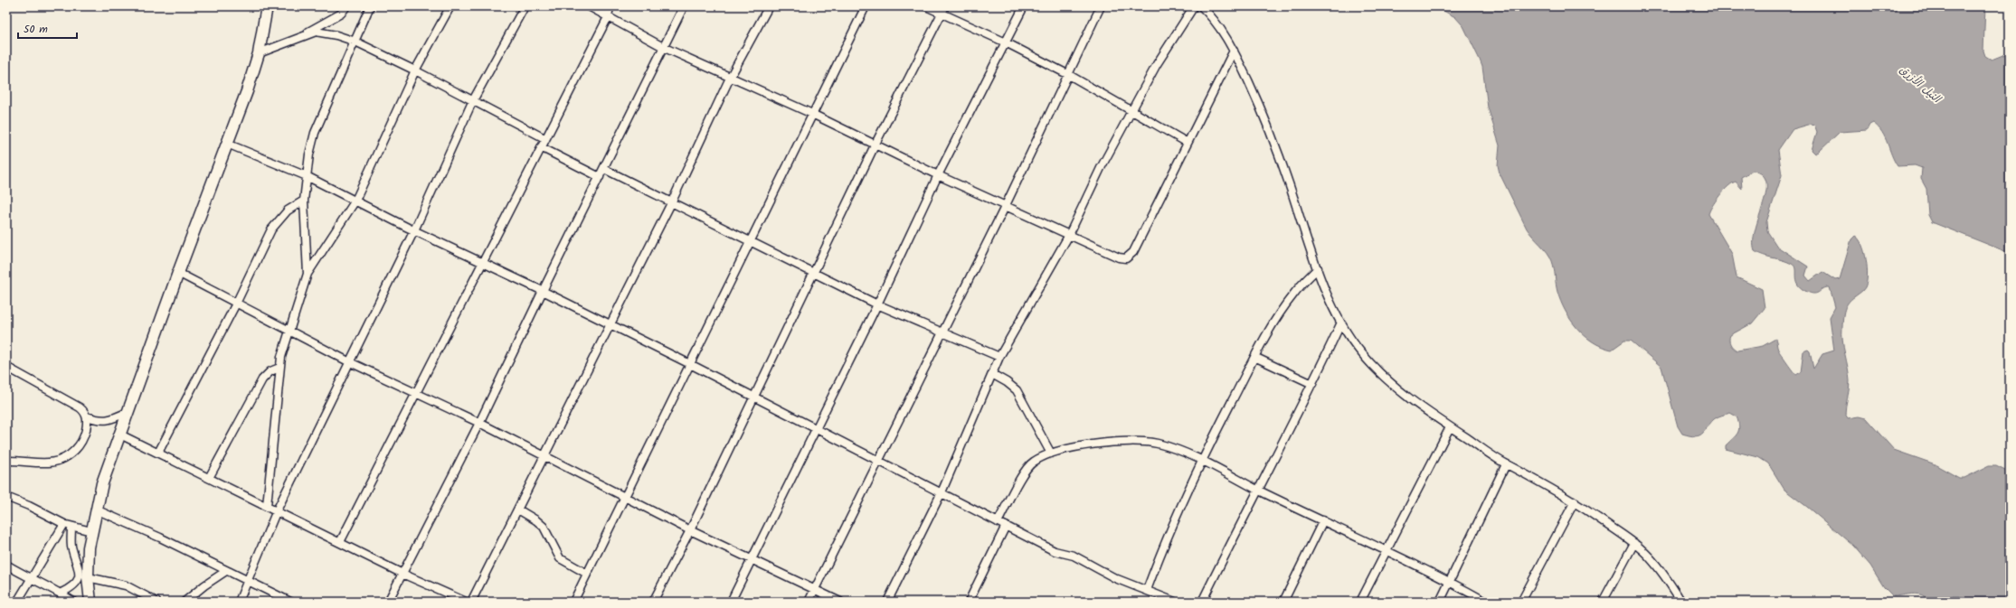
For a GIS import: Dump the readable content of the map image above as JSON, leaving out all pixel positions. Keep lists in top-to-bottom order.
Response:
{
  "water": ["النيل الأزرق"],
  "scale_bar": "50 m"
}
